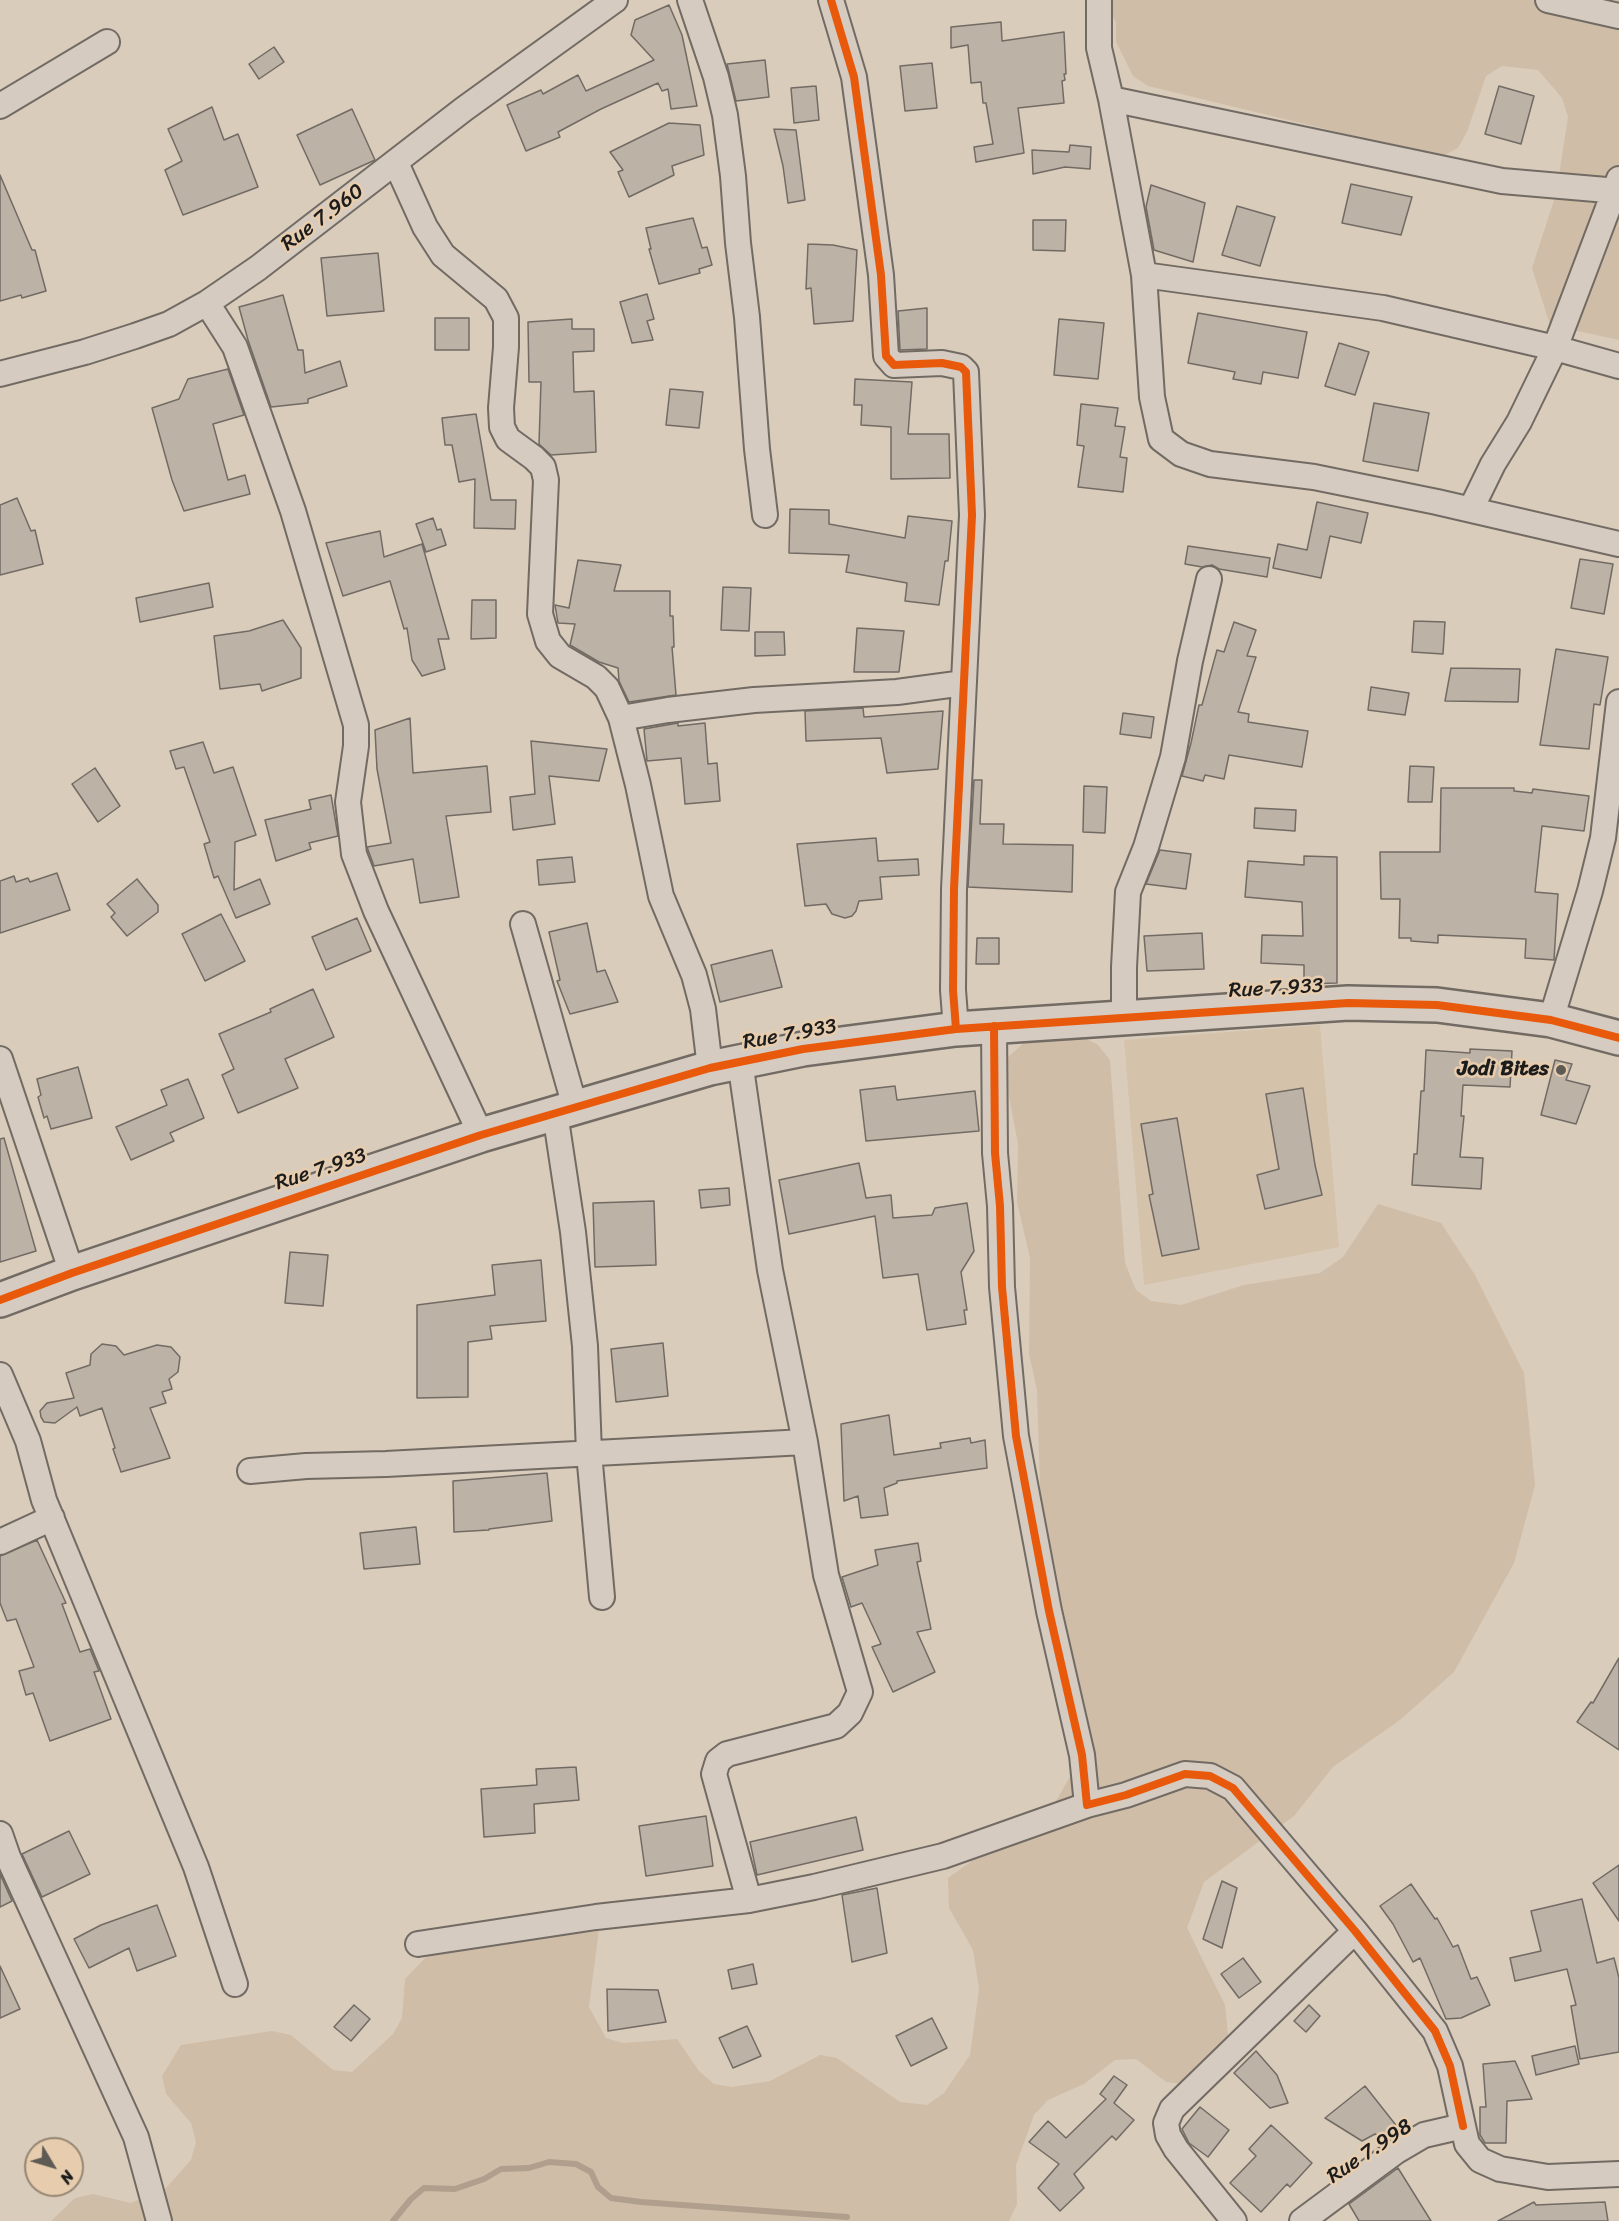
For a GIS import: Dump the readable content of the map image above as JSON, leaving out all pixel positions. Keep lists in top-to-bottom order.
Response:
{
  "streets": {
    "street": ["Rue 7.960", "Rue 7.933", "Rue 7.998"]
  },
  "places": ["Jodi Bites"],
  "north": "bottom right"
}
